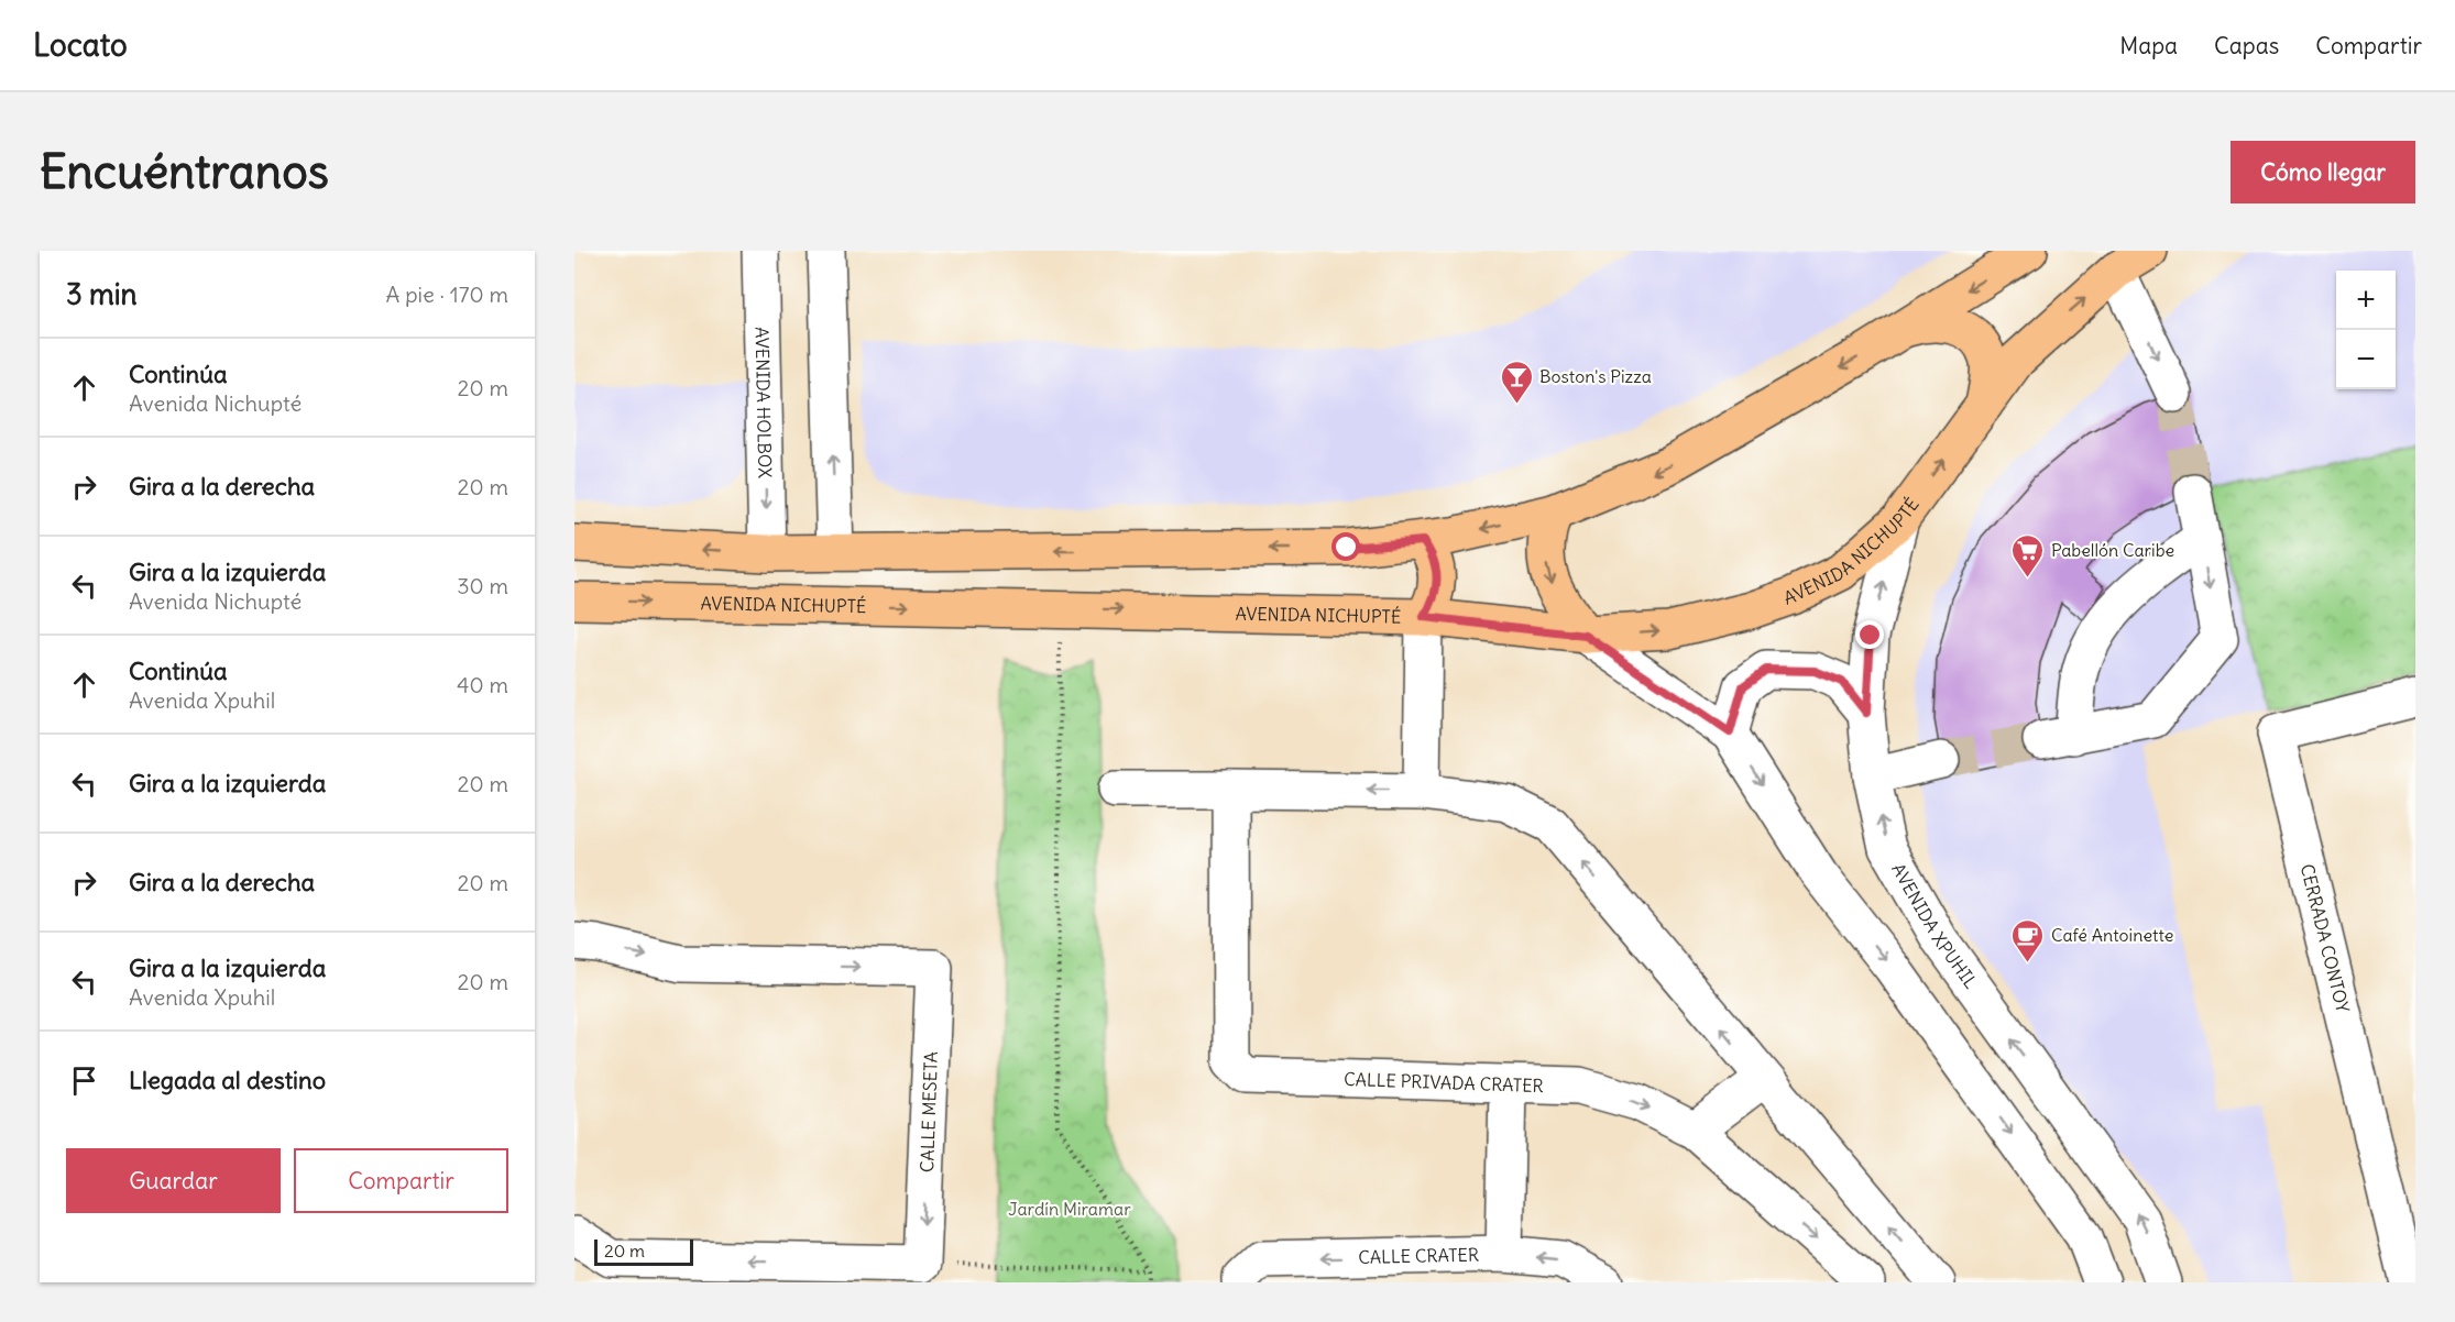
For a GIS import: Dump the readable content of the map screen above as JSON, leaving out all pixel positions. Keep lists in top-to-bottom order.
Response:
{
  "streets": {
    "main road": ["AVENIDA NICHUPTÉ"],
    "street": [
      "AVENIDA HOLBOX",
      "AVENIDA XPUHIL",
      "CERRADA CONTOY",
      "CALLE PRIVADA CRATER",
      "CALLE MESETA",
      "CALLE CRATER"
    ]
  },
  "crossings": [
    ["AVENIDA NICHUPTÉ", "AVENIDA XPUHIL"]
  ],
  "one_way": ["CALLE CRATER"],
  "parks": ["Jardín Miramar"],
  "places": {
    "bar": ["Boston's Pizza"],
    "supermarket": ["Pabellón Caribe"],
    "cafe": ["Café Antoinette"]
  },
  "scale_bar": "20 m",
  "page": {
    "header": "Locato",
    "nav": ["Mapa", "Capas", "Compartir"],
    "buttons": [
      "Cómo llegar",
      ["Guardar", "Compartir"]
    ],
    "title": "Encuéntranos",
    "heading": ["3 min", "A pie · 170 m"],
    "map_buttons": ["+", "−"],
    "list": [
      ["Continúa", "Avenida Nichupté", "20 m"],
      ["Gira a la derecha", "20 m"],
      ["Gira a la izquierda", "Avenida Nichupté", "30 m"],
      ["Continúa", "Avenida Xpuhil", "40 m"],
      ["Gira a la izquierda", "20 m"],
      ["Gira a la derecha", "20 m"],
      ["Gira a la izquierda", "Avenida Xpuhil", "20 m"],
      "Llegada al destino"
    ],
    "scale": "20 m"
  }
}
